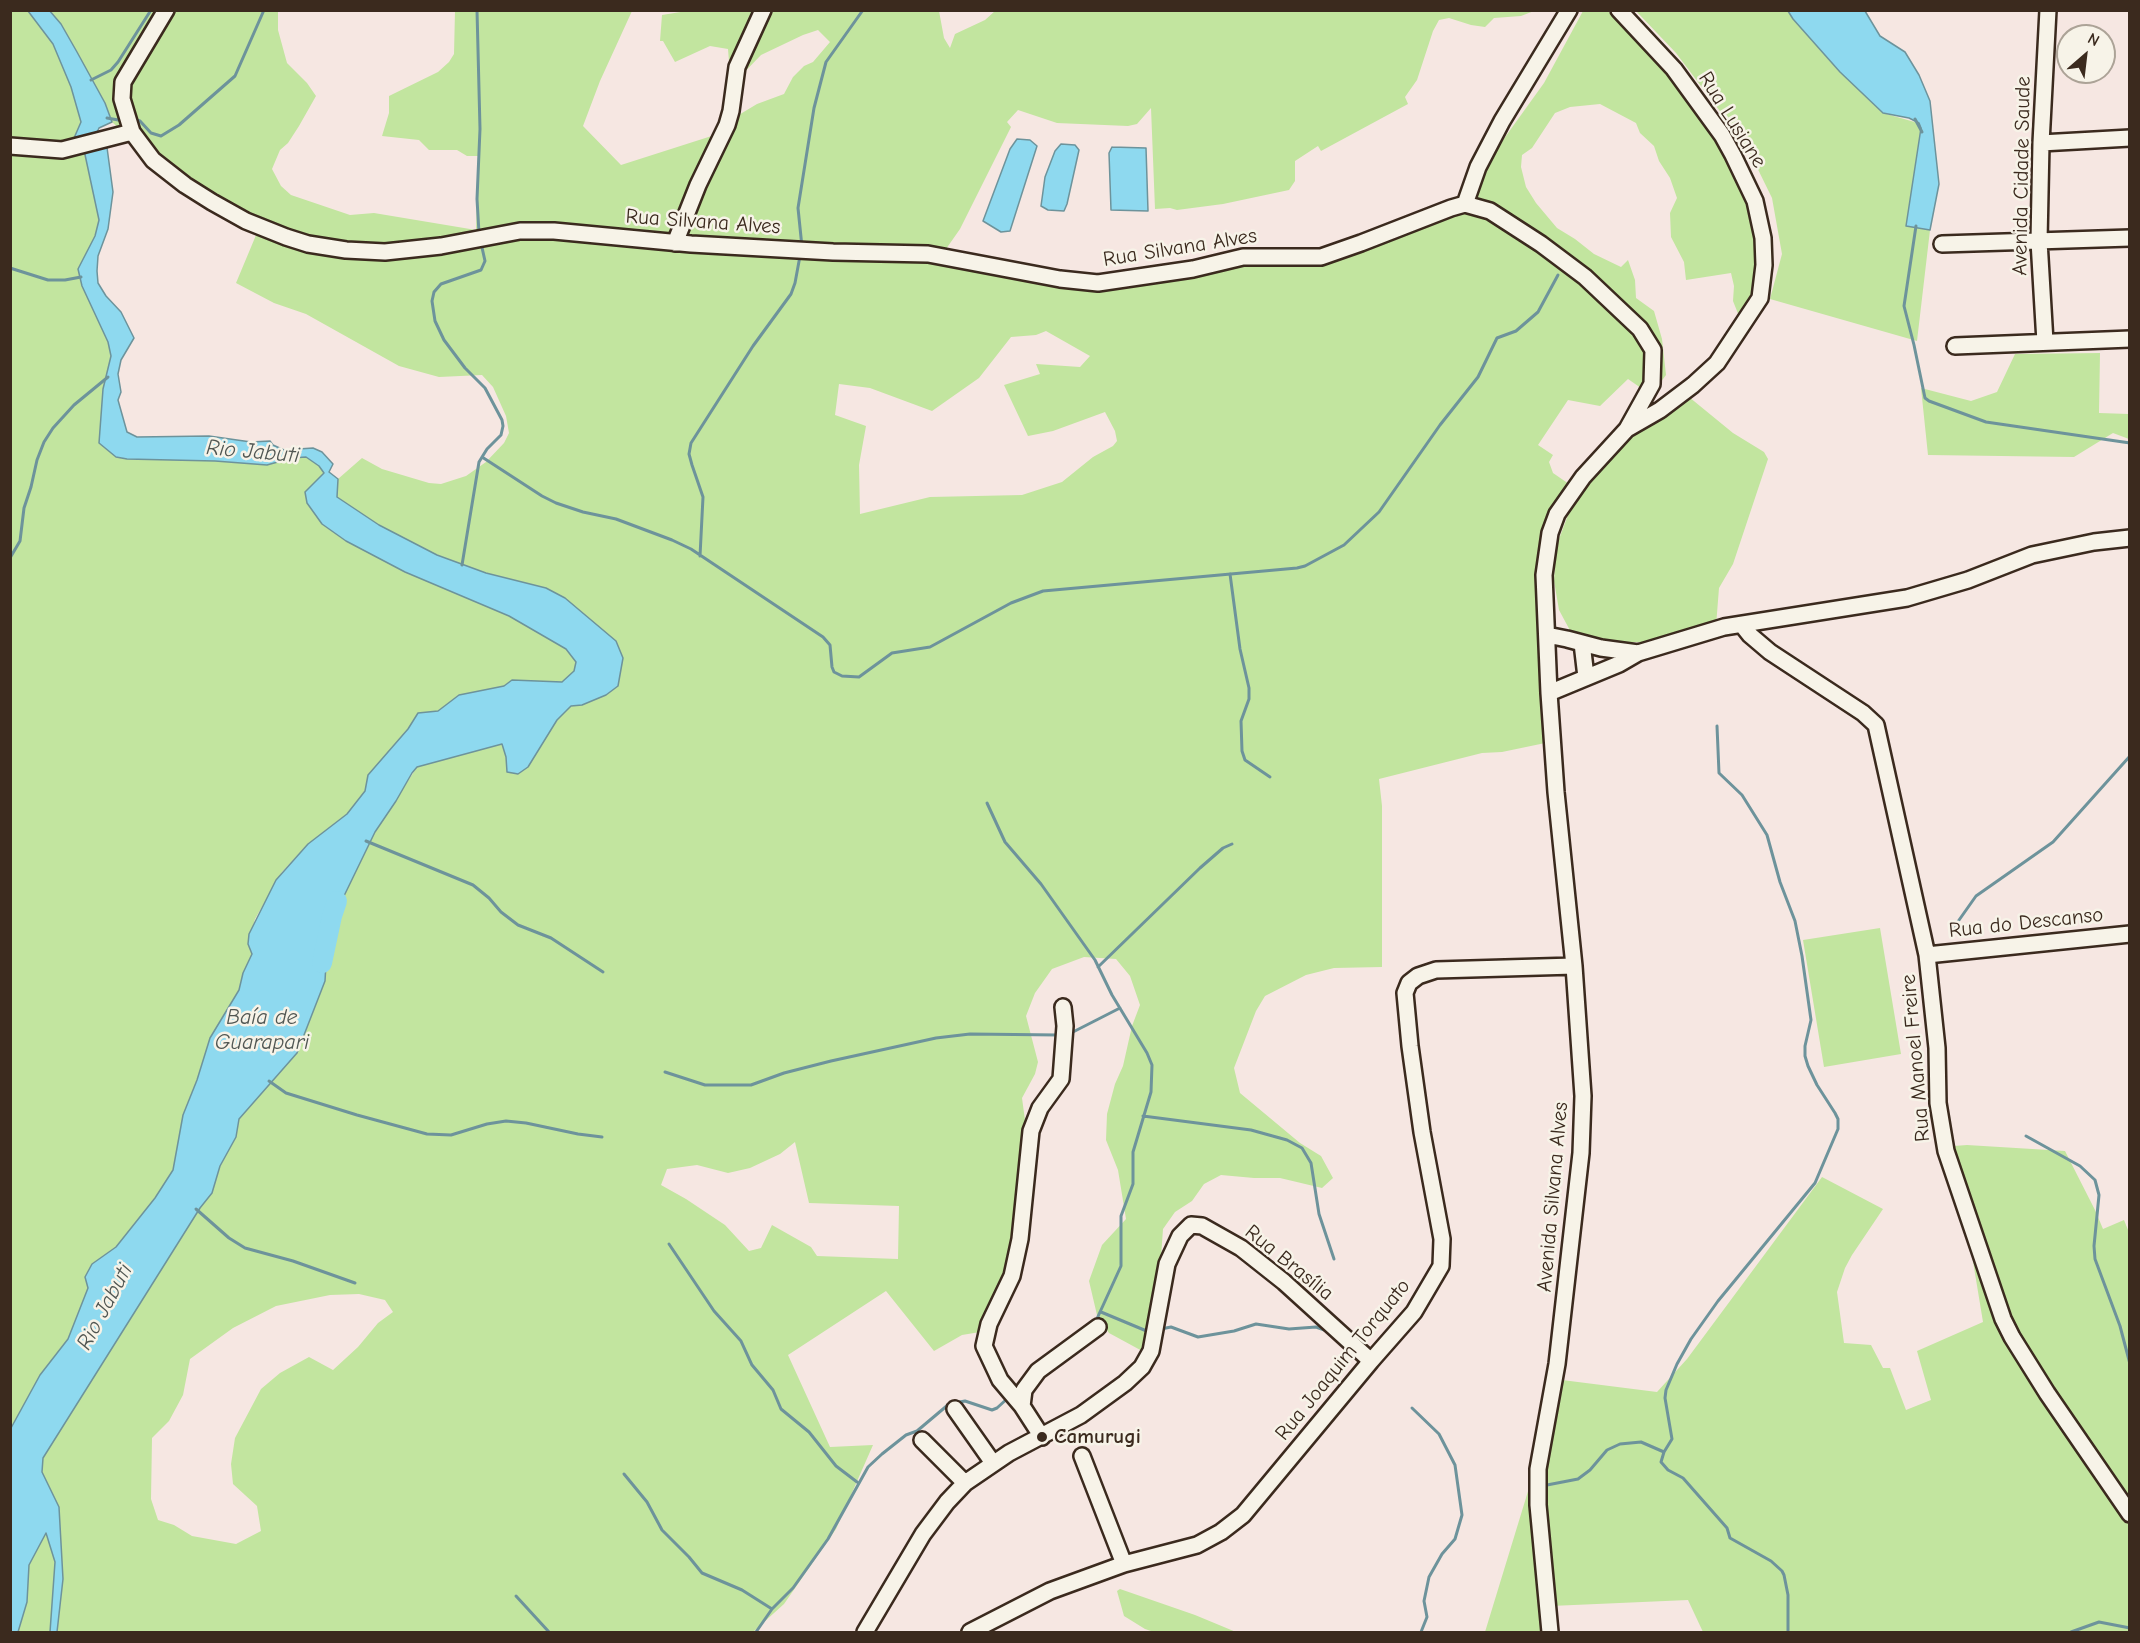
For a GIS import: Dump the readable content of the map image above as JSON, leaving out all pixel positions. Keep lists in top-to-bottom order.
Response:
{
  "streets": {
    "street": [
      "Rua Lusiane",
      "Avenida Cidade Saude",
      "Rua Silvana Alves",
      "Rua do Descanso",
      "Rua Manoel Freire",
      "Avenida Silvana Alves",
      "Rua Brasília",
      "Rua Joaquim Torquato"
    ]
  },
  "crossings": [
    ["Rua do Descanso", "Rua Manoel Freire"],
    ["Avenida Silvana Alves", "Rua Joaquim Torquato"],
    ["Rua Brasília", "Rua Joaquim Torquato"]
  ],
  "water": ["Rio Jabuti", "Baía de Guarapari"],
  "places": ["Camurugi"],
  "north": "top right"
}
